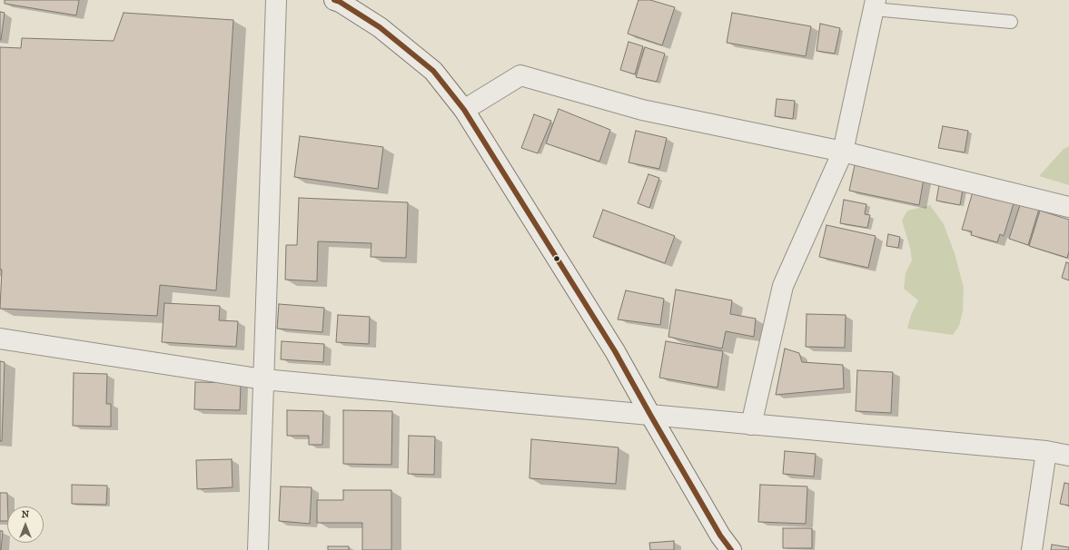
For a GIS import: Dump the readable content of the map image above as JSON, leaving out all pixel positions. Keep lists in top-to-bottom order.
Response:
{
  "north": "top"
}
